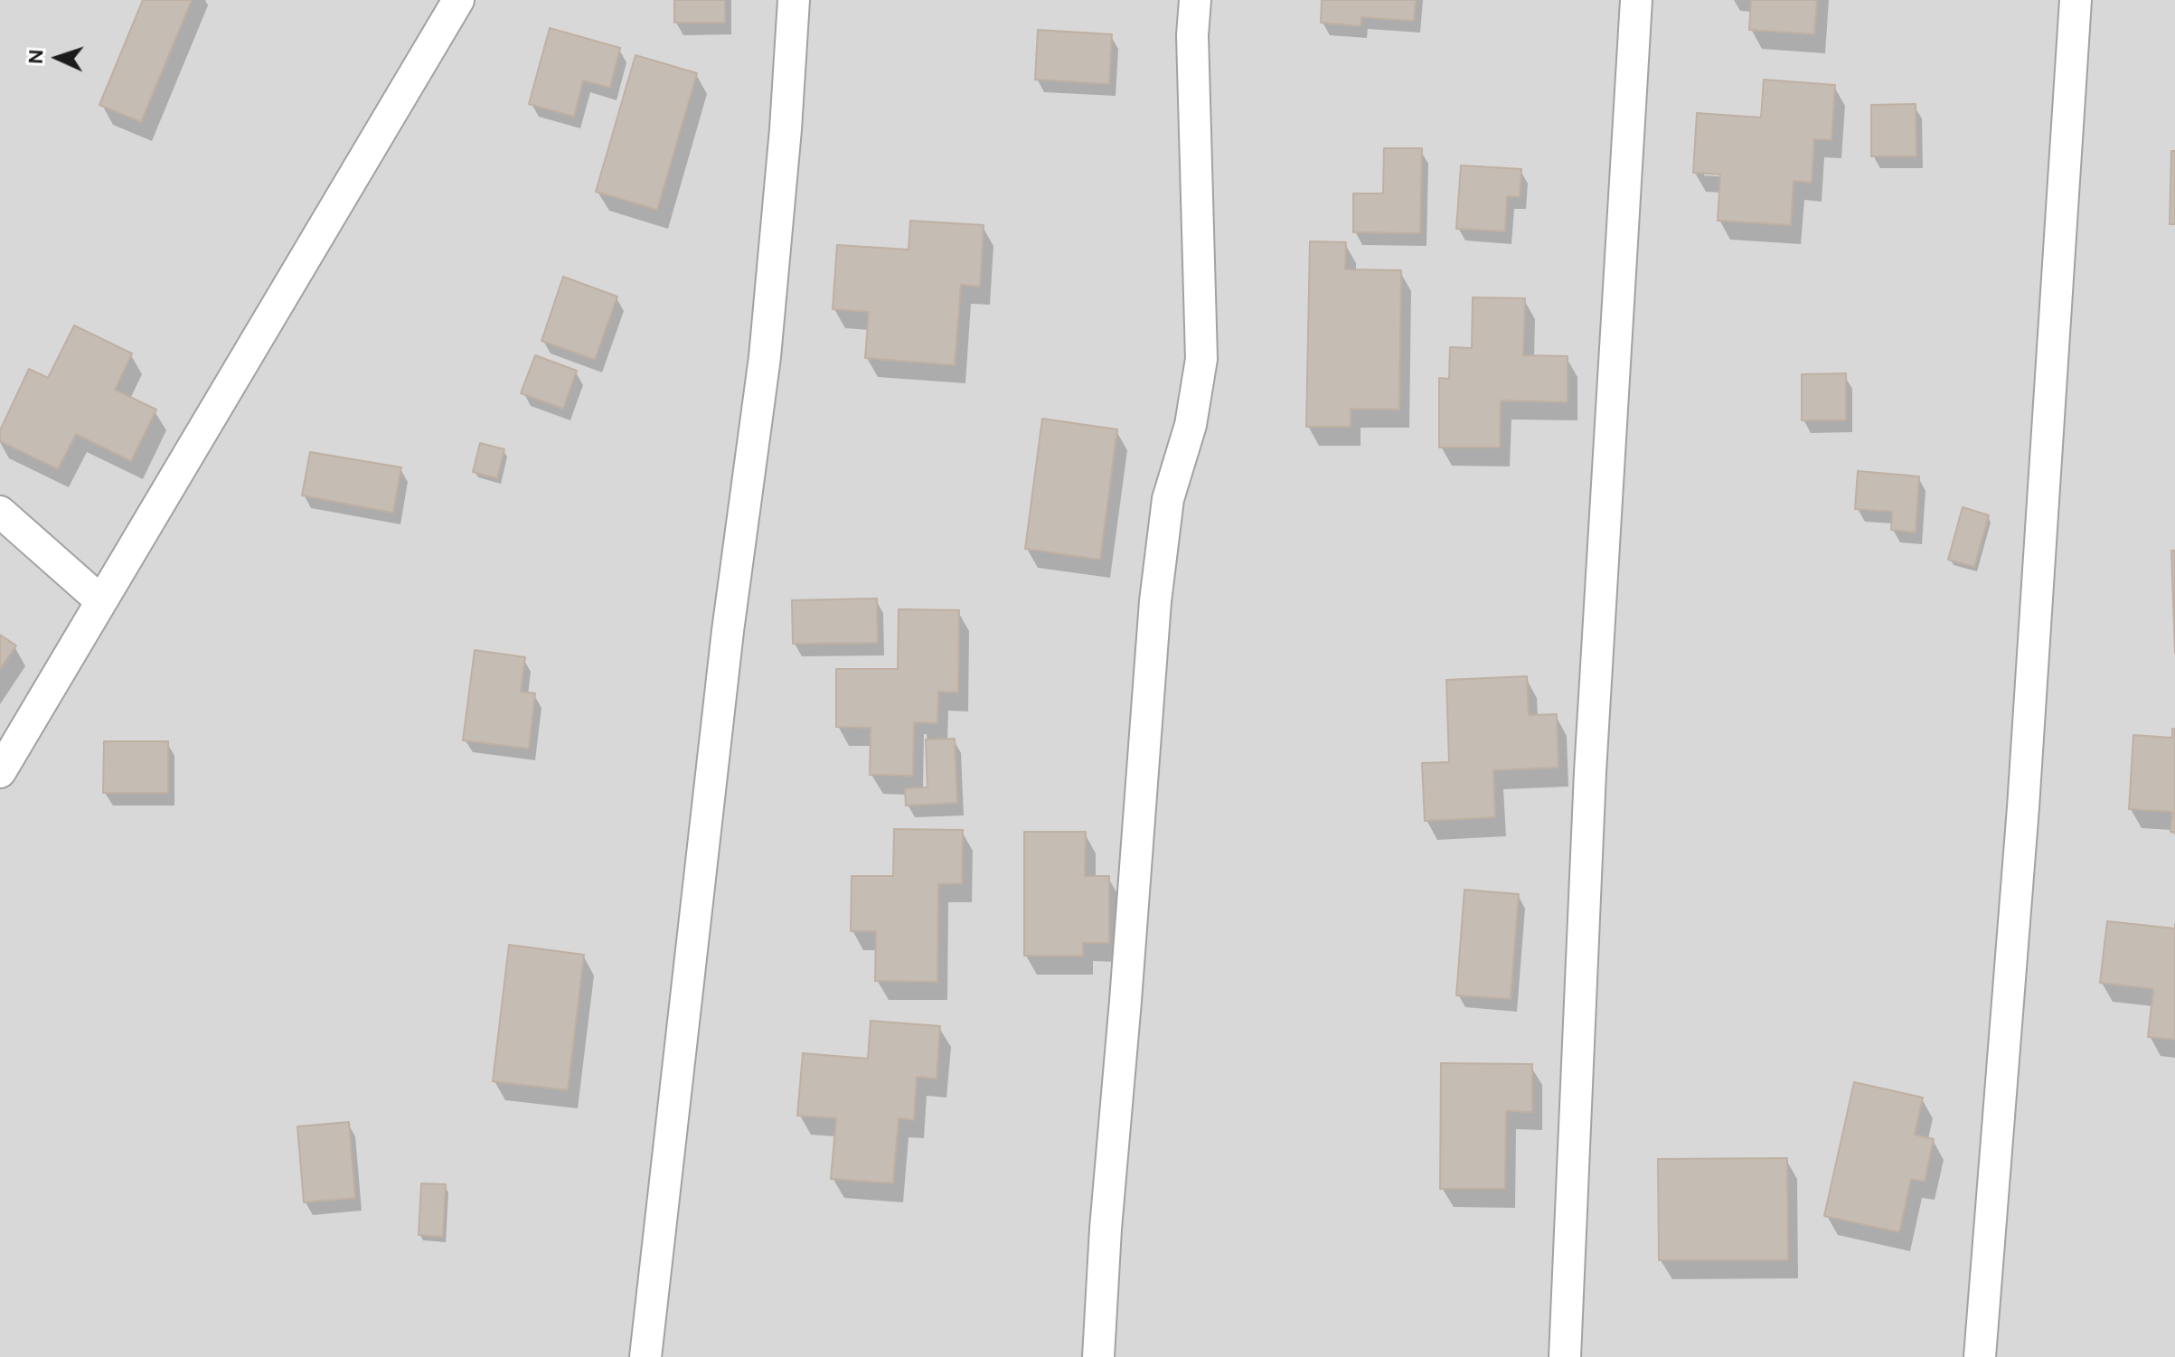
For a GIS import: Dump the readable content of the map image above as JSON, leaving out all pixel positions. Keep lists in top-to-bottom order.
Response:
{
  "north": "left"
}
